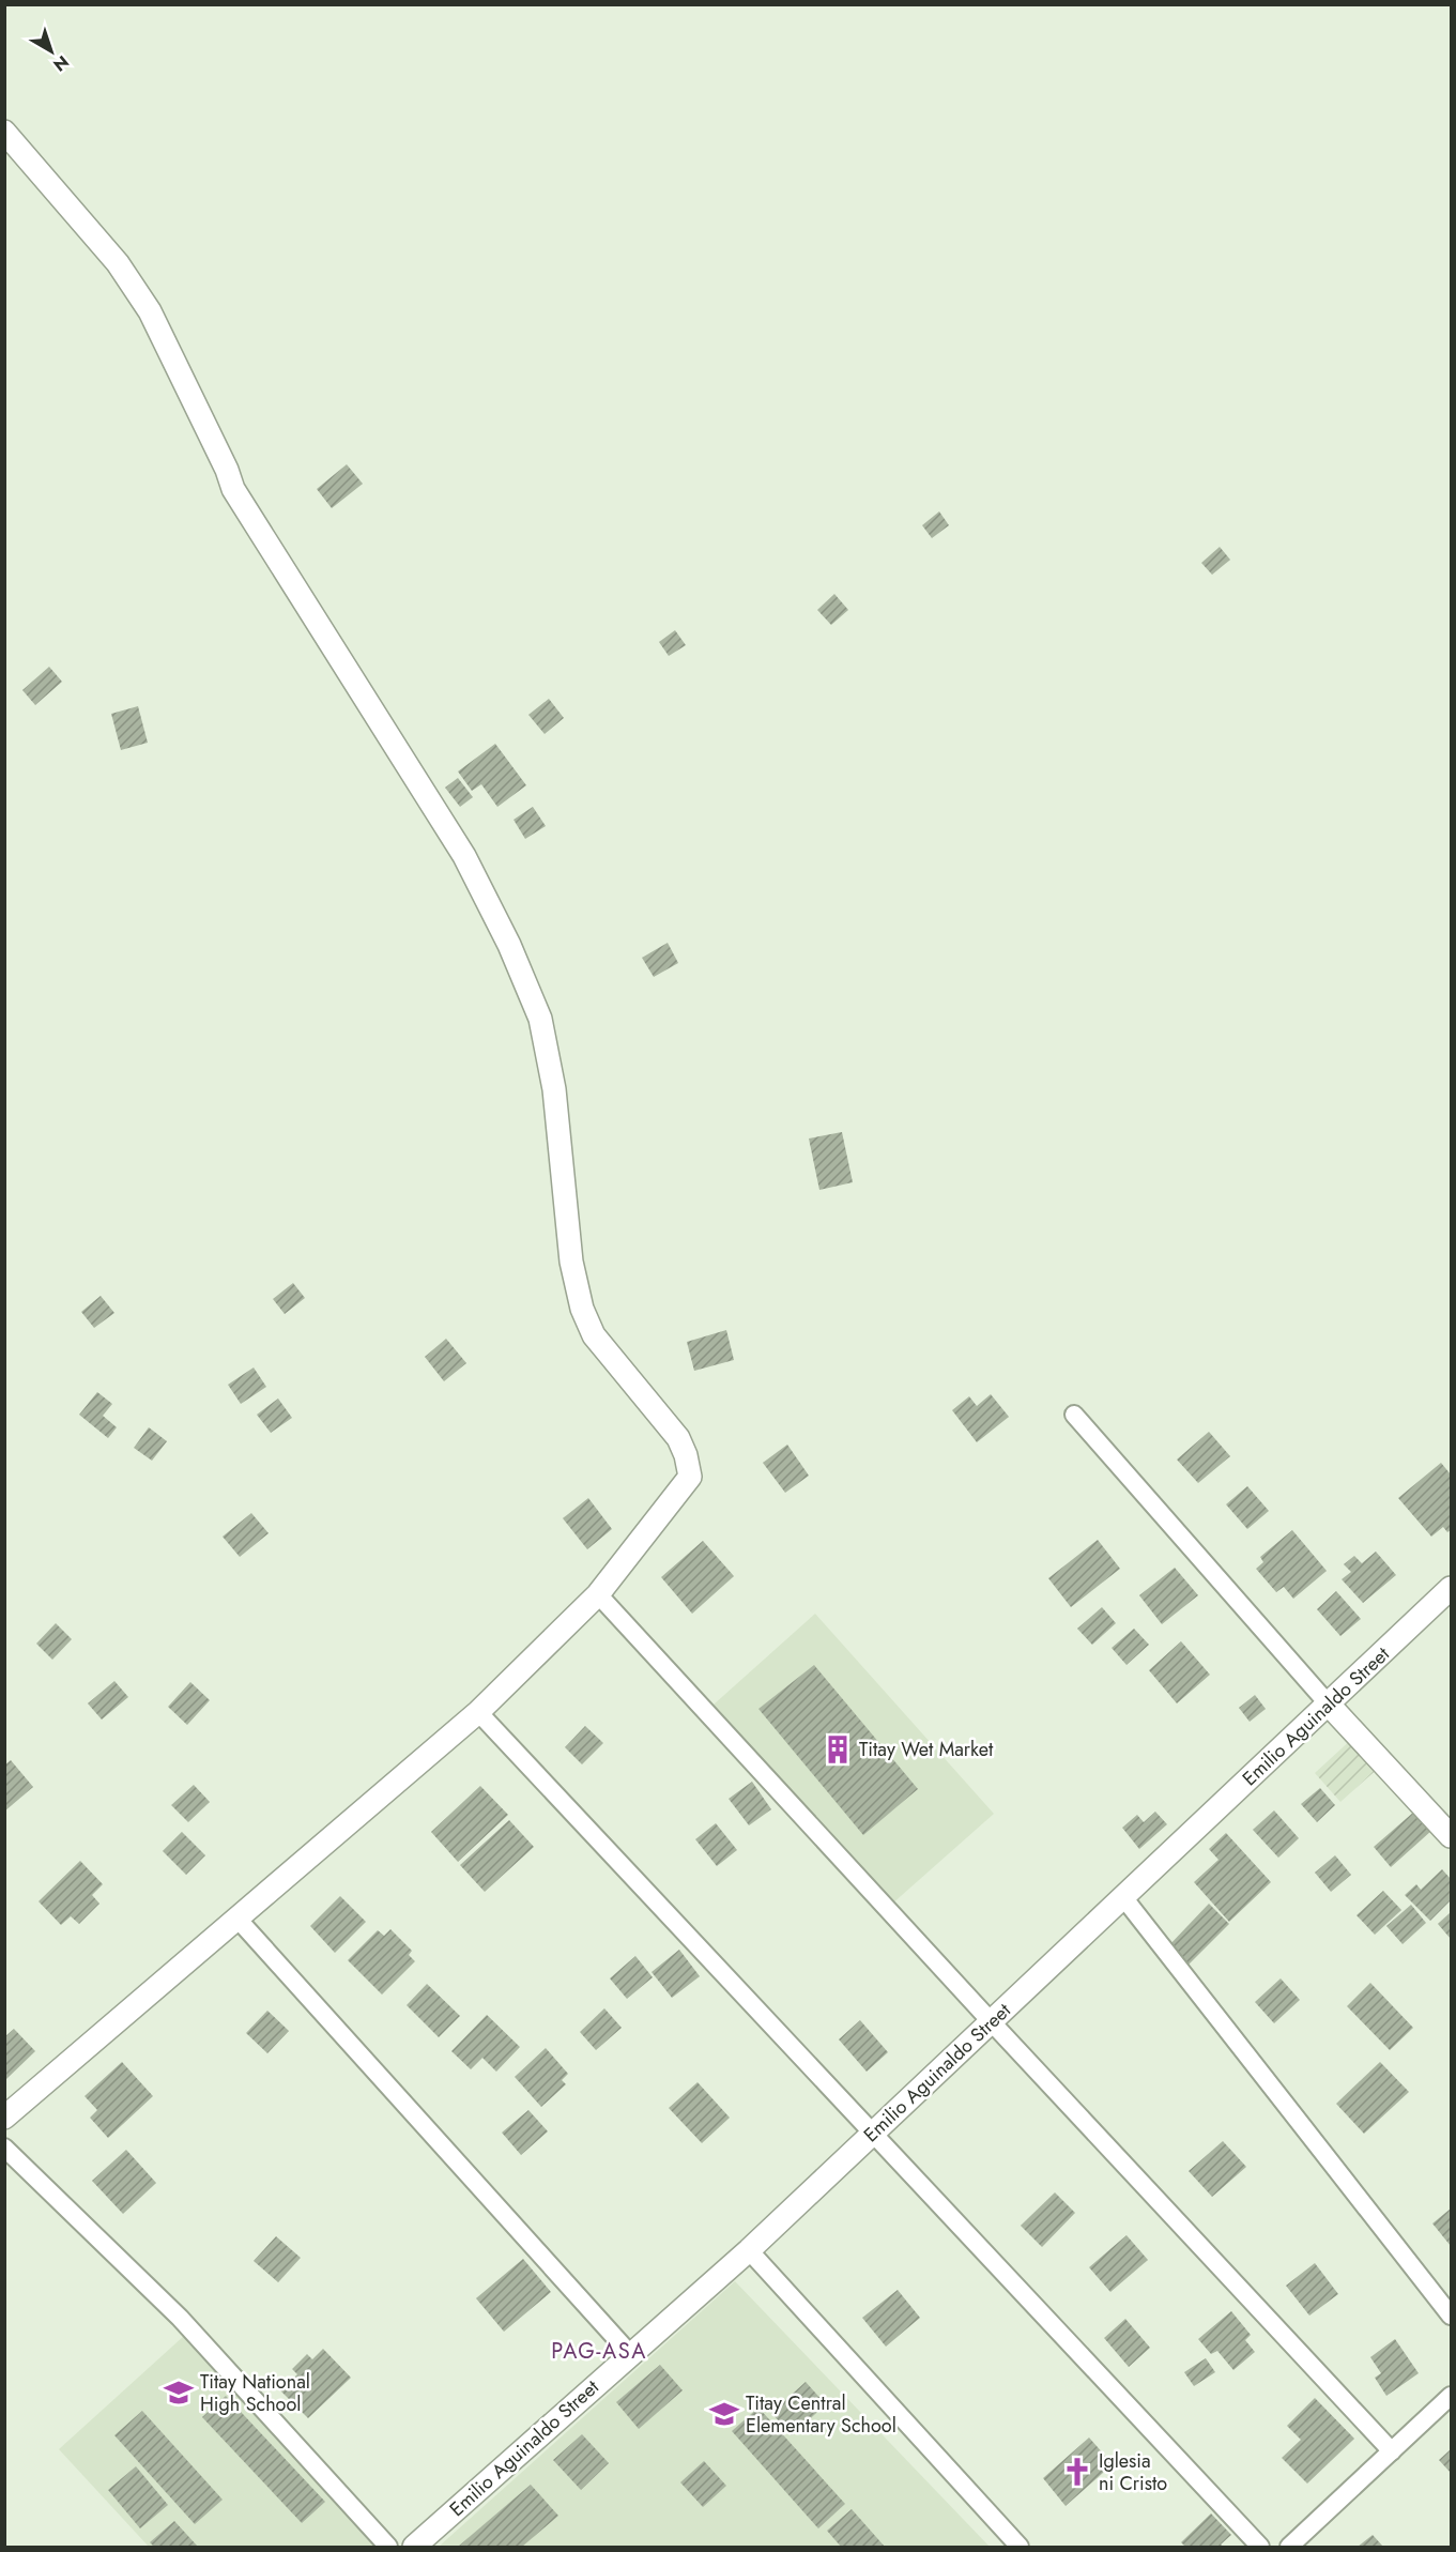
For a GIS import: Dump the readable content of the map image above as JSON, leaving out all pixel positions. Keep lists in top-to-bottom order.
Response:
{
  "streets": {
    "street": ["Emilio Aguinaldo Street"]
  },
  "districts": ["PAG-ASA"],
  "places": {
    "building": ["Titay Wet Market"],
    "school or university": ["Titay National High School", "Titay Central Elementary School"],
    "church": ["Iglesia ni Cristo"]
  },
  "north": "bottom right"
}
